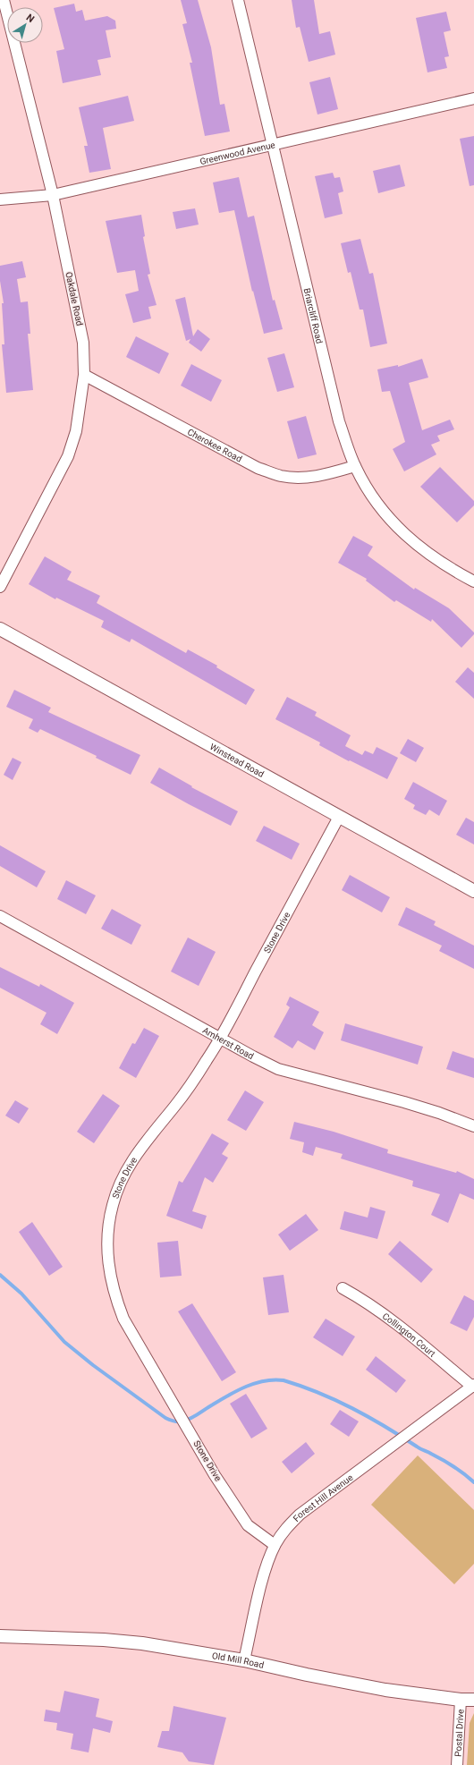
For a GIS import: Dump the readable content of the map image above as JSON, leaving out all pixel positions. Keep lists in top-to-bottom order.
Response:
{
  "streets": {
    "street": [
      "Greenwood Avenue",
      "Oakdale Road",
      "Briarcliff Road",
      "Cherokee Road",
      "Winstead Road",
      "Stone Drive",
      "Amherst Road",
      "Collington Court",
      "Forest Hill Avenue",
      "Old Mill Road",
      "Postal Drive"
    ]
  },
  "crossings": [
    ["Greenwood Avenue", "Oakdale Road"],
    ["Greenwood Avenue", "Briarcliff Road"],
    ["Oakdale Road", "Cherokee Road"],
    ["Briarcliff Road", "Cherokee Road"],
    ["Winstead Road", "Stone Drive"],
    ["Stone Drive", "Amherst Road"],
    ["Stone Drive", "Forest Hill Avenue"],
    ["Collington Court", "Forest Hill Avenue"],
    ["Forest Hill Avenue", "Old Mill Road"],
    ["Old Mill Road", "Postal Drive"]
  ],
  "north": "top right"
}
